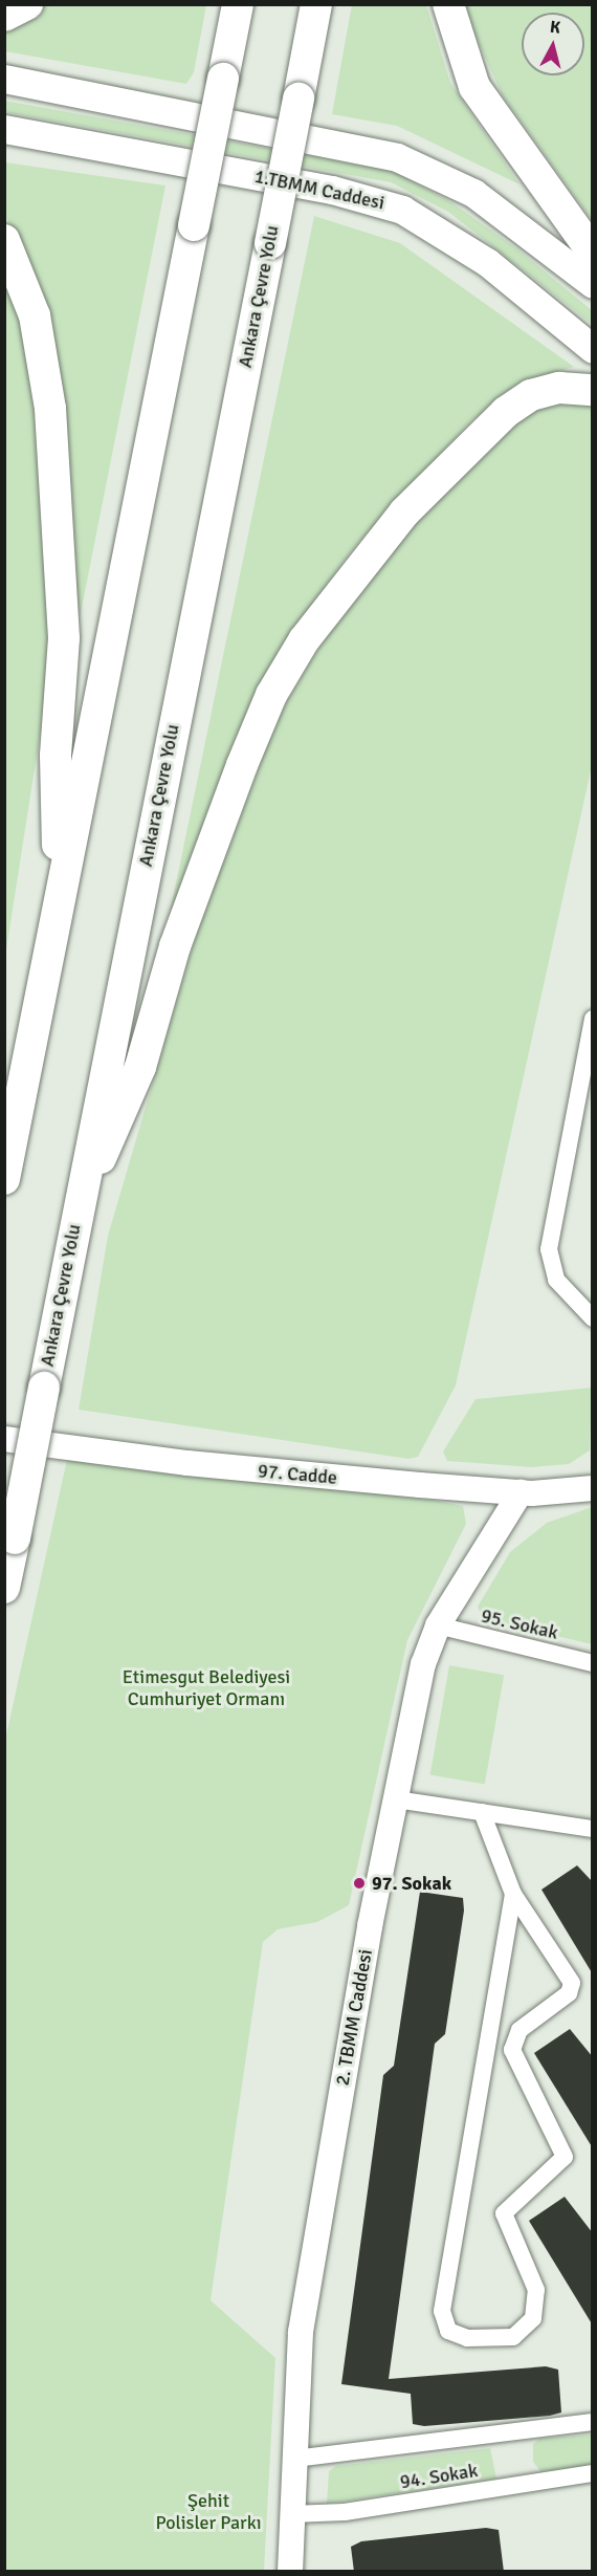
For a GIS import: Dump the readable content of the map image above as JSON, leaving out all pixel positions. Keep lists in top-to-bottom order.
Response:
{
  "streets": {
    "highway": ["Ankara Çevre Yolu"],
    "main road": ["1.TBMM Caddesi"],
    "street": [
      "97. Cadde",
      "95. Sokak",
      "2. TBMM Caddesi",
      "94. Sokak"
    ]
  },
  "crossings": [
    ["97. Cadde", "2. TBMM Caddesi"],
    ["95. Sokak", "2. TBMM Caddesi"],
    ["2. TBMM Caddesi", "94. Sokak"]
  ],
  "parks": ["Etimesgut Belediyesi Cumhuriyet Ormanı", "Şehit Polisler Parkı"],
  "places": ["97. Sokak"],
  "north": "top"
}
